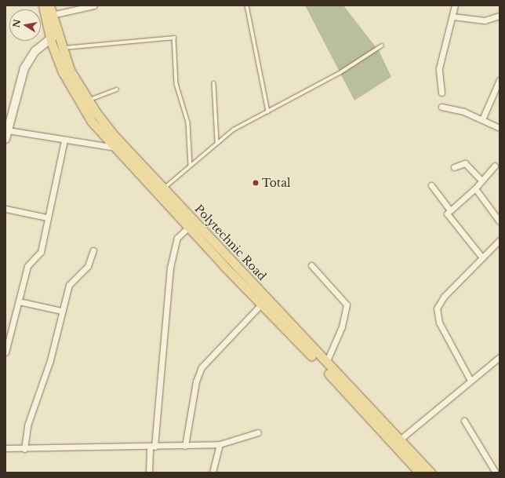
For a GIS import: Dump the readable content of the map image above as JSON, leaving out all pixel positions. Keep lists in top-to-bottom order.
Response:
{
  "streets": {
    "main road": ["Polytechnic Road"]
  },
  "places": ["Total"],
  "north": "left"
}
